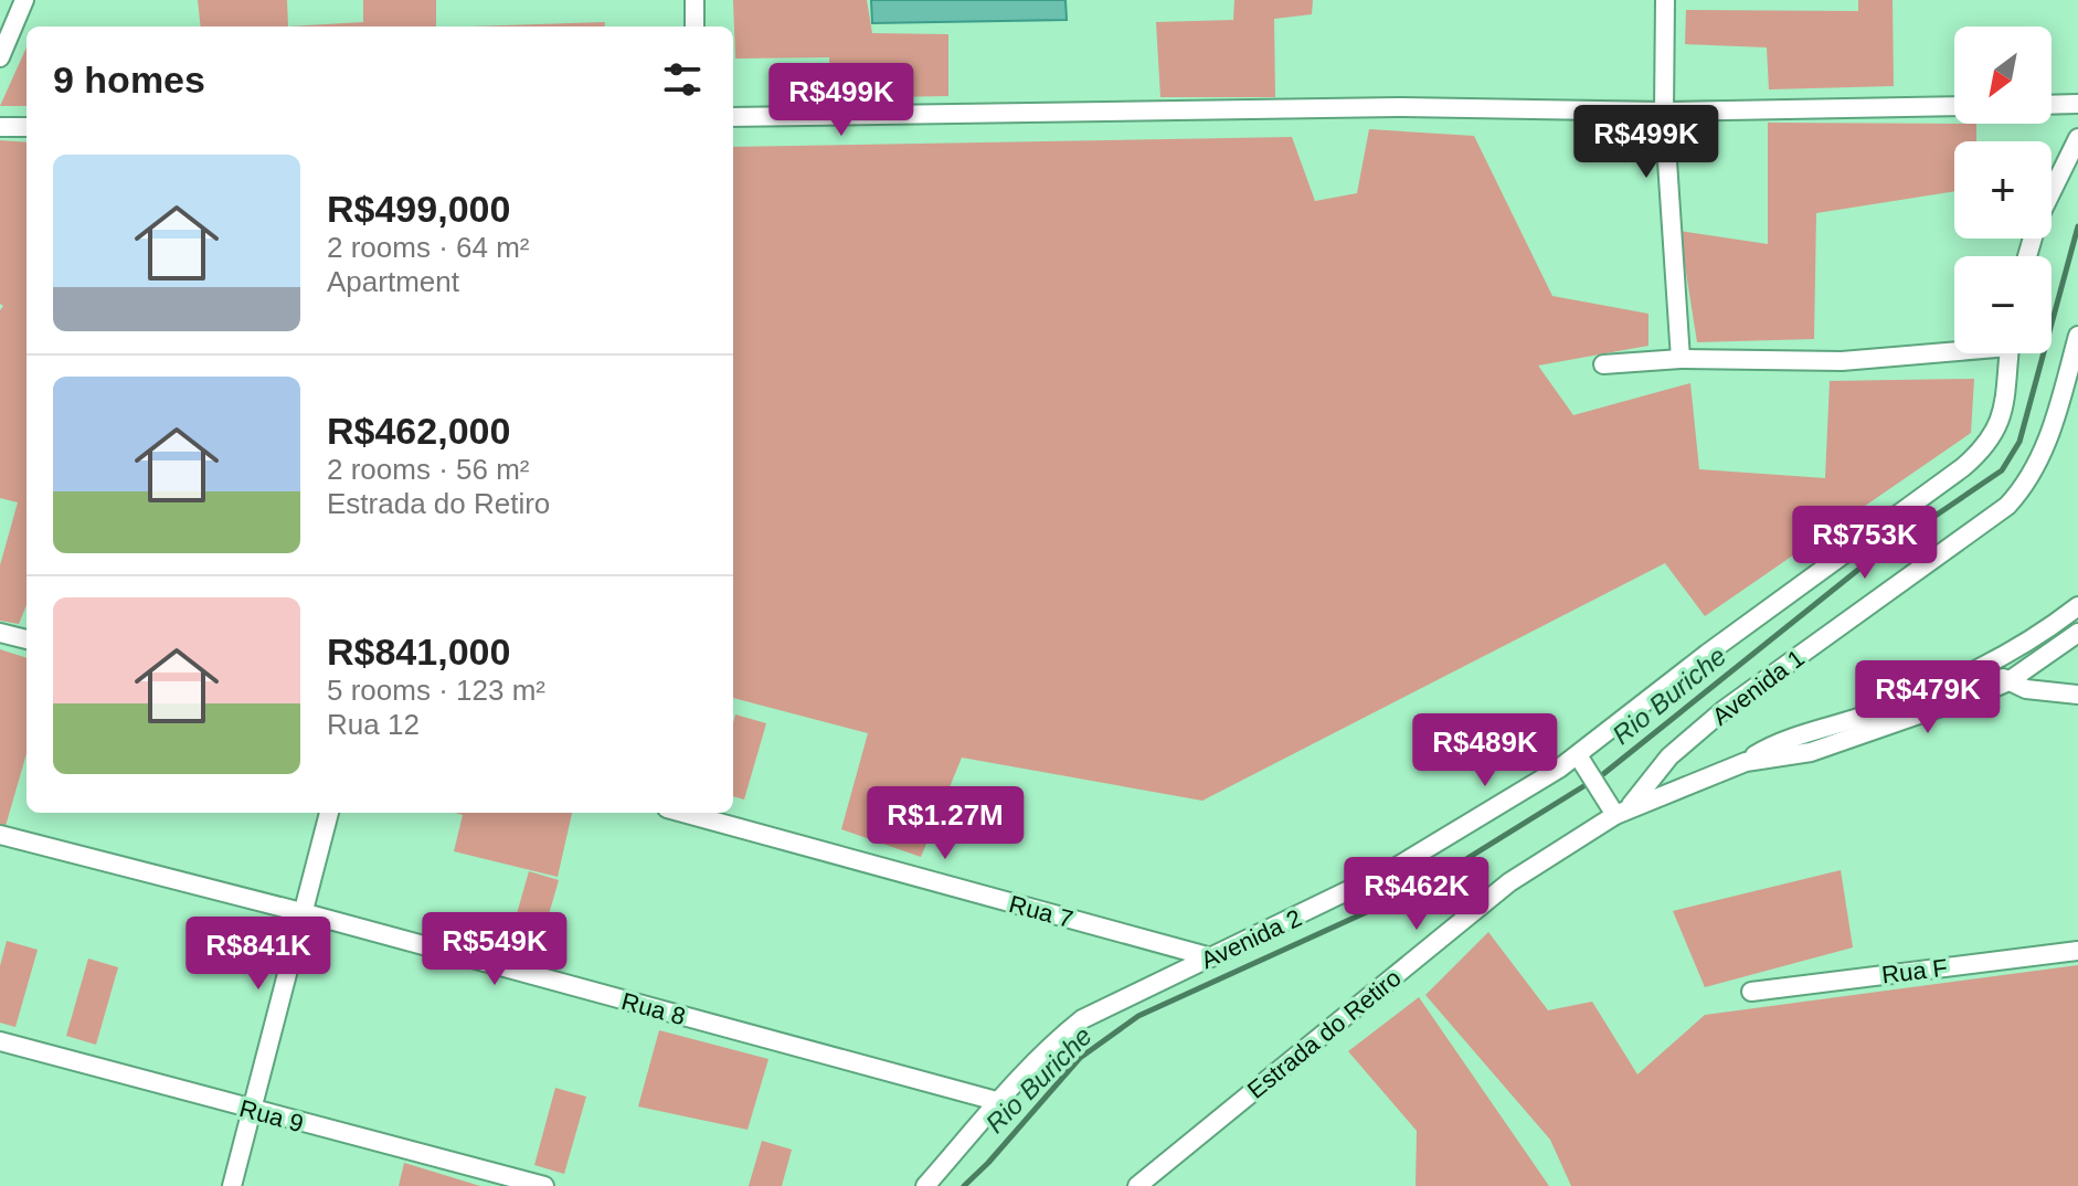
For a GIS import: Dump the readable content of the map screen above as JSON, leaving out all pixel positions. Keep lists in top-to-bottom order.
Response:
{
  "streets": {
    "street": [
      "Avenida 1",
      "Rua 7",
      "Avenida 2",
      "Rua F",
      "Rua 8",
      "Estrada do Retiro",
      "Rua 9"
    ]
  },
  "crossings": [
    ["Avenida 1", "Estrada do Retiro"],
    ["Rua 7", "Avenida 2"],
    ["Avenida 2", "Rua 8"]
  ],
  "water": ["Rio Buriche"],
  "north": "bottom left",
  "page": {
    "map_buttons": ["+", "−"],
    "heading": "9 homes",
    "price": [
      "R$499K",
      "R$499K",
      "R$753K",
      "R$479K",
      "R$489K",
      "R$1.27M",
      "R$462K",
      "R$549K",
      "R$841K"
    ],
    "list": [
      {
        "name": "R$499,000",
        "note": "2 rooms · 64 m² · Apartment"
      },
      {
        "name": "R$462,000",
        "note": "2 rooms · 56 m² · Estrada do Retiro"
      },
      {
        "name": "R$841,000",
        "note": "5 rooms · 123 m² · Rua 12"
      }
    ]
  }
}
